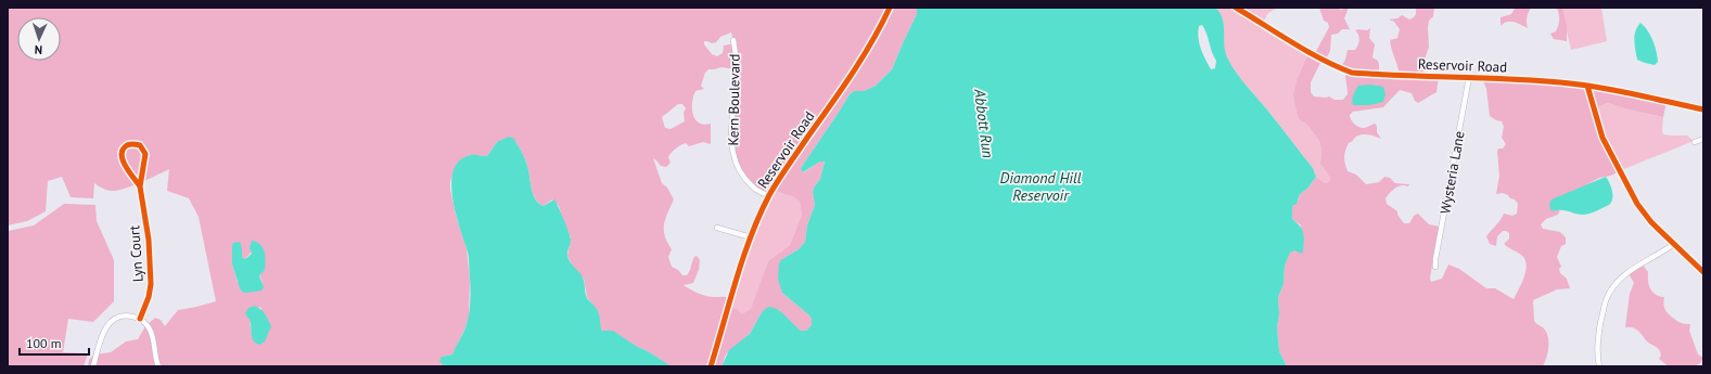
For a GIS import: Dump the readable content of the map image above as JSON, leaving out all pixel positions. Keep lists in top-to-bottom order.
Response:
{
  "streets": {
    "street": [
      "Reservoir Road",
      "Kern Boulevard",
      "Wysteria Lane",
      "Lyn Court"
    ]
  },
  "crossings": [
    ["Reservoir Road", "Kern Boulevard"],
    ["Reservoir Road", "Wysteria Lane"]
  ],
  "water": ["Abbott Run", "Diamond Hill Reservoir"],
  "scale_bar": "100 m",
  "north": "bottom"
}
